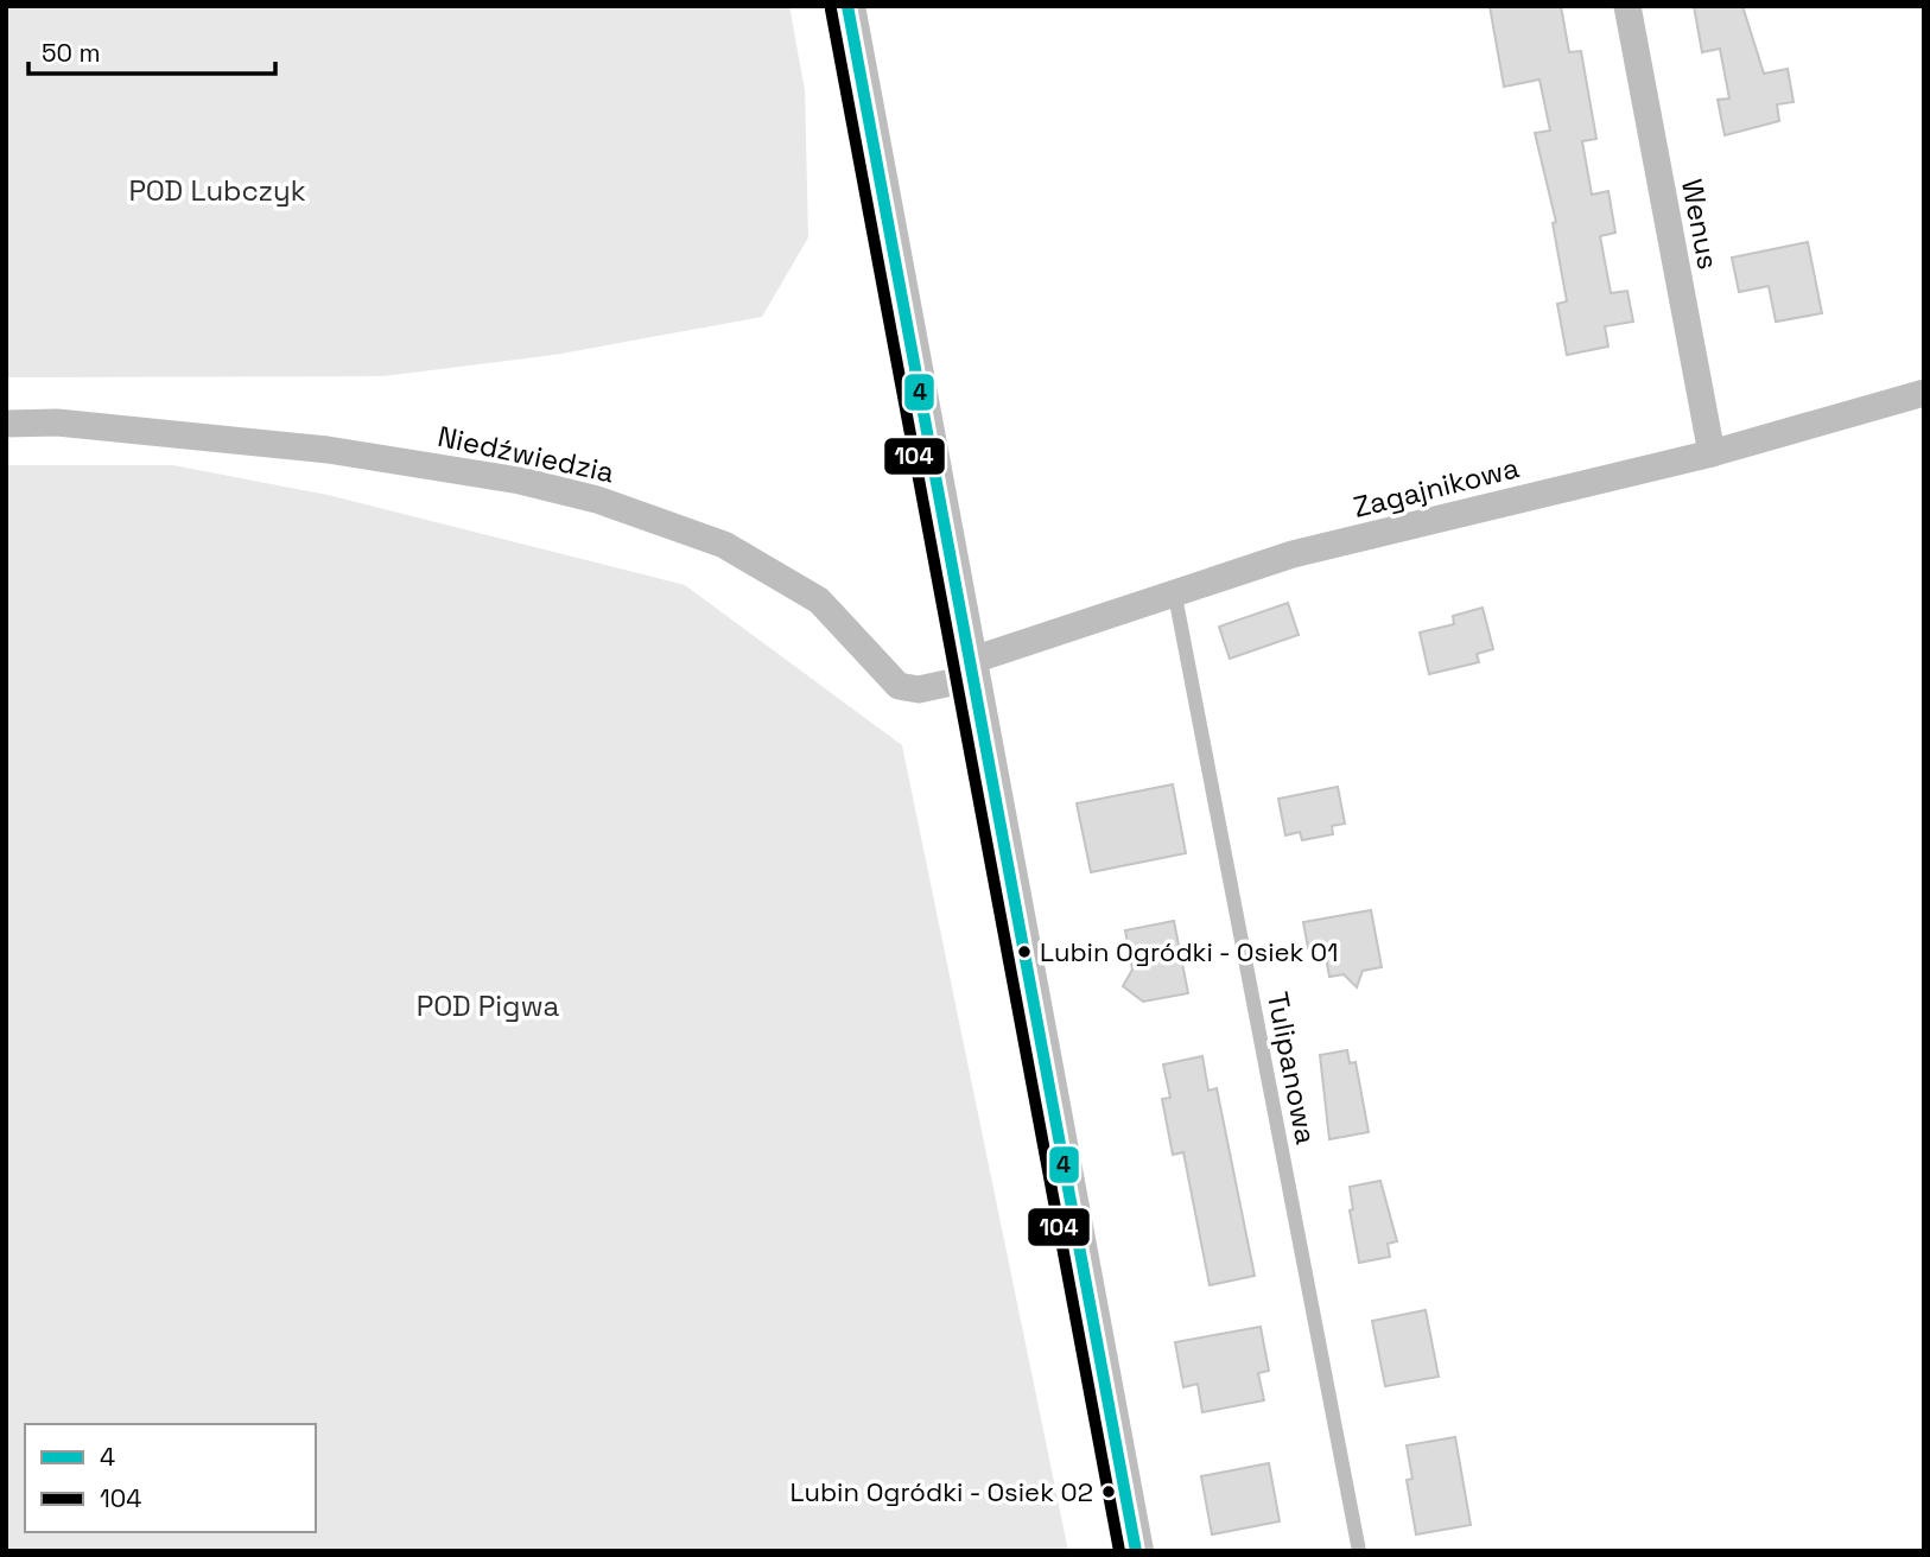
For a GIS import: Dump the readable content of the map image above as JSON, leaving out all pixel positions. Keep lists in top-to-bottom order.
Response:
{
  "streets": {
    "street": ["Wenus", "Niedźwiedzia", "Zagajnikowa"],
    "lane": ["Tulipanowa"]
  },
  "crossings": [
    ["Wenus", "Zagajnikowa"],
    ["Niedźwiedzia", "Zagajnikowa"],
    ["Zagajnikowa", "Tulipanowa"]
  ],
  "parks": ["POD Lubczyk", "POD Pigwa"],
  "places": ["Lubin Ogródki - Osiek 01", "Lubin Ogródki - Osiek 02"],
  "lines": ["transit line 4", "transit line 104"],
  "legend": ["4", "104"],
  "scale_bar": "50 m"
}
